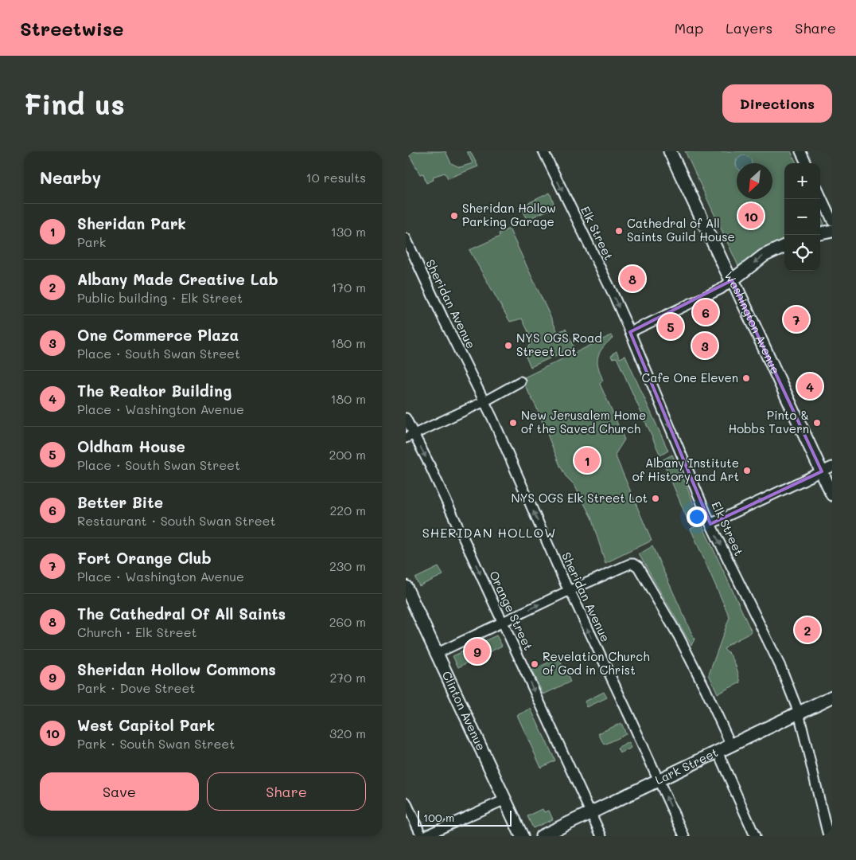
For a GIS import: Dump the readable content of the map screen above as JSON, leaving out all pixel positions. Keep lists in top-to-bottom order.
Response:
{
  "streets": {
    "main road": ["Washington Avenue", "Clinton Avenue", "Lark Street"],
    "street": ["Elk Street", "Sheridan Avenue", "Orange Street"]
  },
  "crossings": [
    ["Elk Street", "Lark Street"],
    ["Sheridan Avenue", "Lark Street"],
    ["Orange Street", "Lark Street"]
  ],
  "one_way": ["Elk Street", "Sheridan Avenue", "Orange Street"],
  "districts": ["SHERIDAN HOLLOW"],
  "places": [
    "Sheridan Hollow Parking Garage",
    "Cathedral of All Saints Guild House",
    "NYS OGS Road Street Lot",
    "Cafe One Eleven",
    "New Jerusalem Home of the Saved Church",
    "Pinto & Hobbs Tavern",
    "Albany Institute of History and Art",
    "NYS OGS Elk Street Lot",
    "Revelation Church of God in Christ"
  ],
  "scale_bar": "100 m",
  "north": "bottom left",
  "page": {
    "header": "Streetwise",
    "nav": ["Map", "Layers", "Share"],
    "buttons": [
      "Directions",
      ["Save", "Share"]
    ],
    "title": "Find us",
    "heading": ["Nearby", "10 results"],
    "map_buttons": ["+", "−"],
    "pins": [
      "10",
      "8",
      "6",
      "7",
      "5",
      "3",
      "4",
      "1",
      "2",
      "9"
    ],
    "list": [
      {
        "mark": "1",
        "name": "Sheridan Park",
        "note": "Park",
        "value": "130 m"
      },
      {
        "mark": "2",
        "name": "Albany Made Creative Lab",
        "note": "Public building · Elk Street",
        "value": "170 m"
      },
      {
        "mark": "3",
        "name": "One Commerce Plaza",
        "note": "Place · South Swan Street",
        "value": "180 m"
      },
      {
        "mark": "4",
        "name": "The Realtor Building",
        "note": "Place · Washington Avenue",
        "value": "180 m"
      },
      {
        "mark": "5",
        "name": "Oldham House",
        "note": "Place · South Swan Street",
        "value": "200 m"
      },
      {
        "mark": "6",
        "name": "Better Bite",
        "note": "Restaurant · South Swan Street",
        "value": "220 m"
      },
      {
        "mark": "7",
        "name": "Fort Orange Club",
        "note": "Place · Washington Avenue",
        "value": "230 m"
      },
      {
        "mark": "8",
        "name": "The Cathedral Of All Saints",
        "note": "Church · Elk Street",
        "value": "260 m"
      },
      {
        "mark": "9",
        "name": "Sheridan Hollow Commons",
        "note": "Park · Dove Street",
        "value": "270 m"
      },
      {
        "mark": "10",
        "name": "West Capitol Park",
        "note": "Park · South Swan Street",
        "value": "320 m"
      }
    ],
    "scale": "100 m"
  }
}
